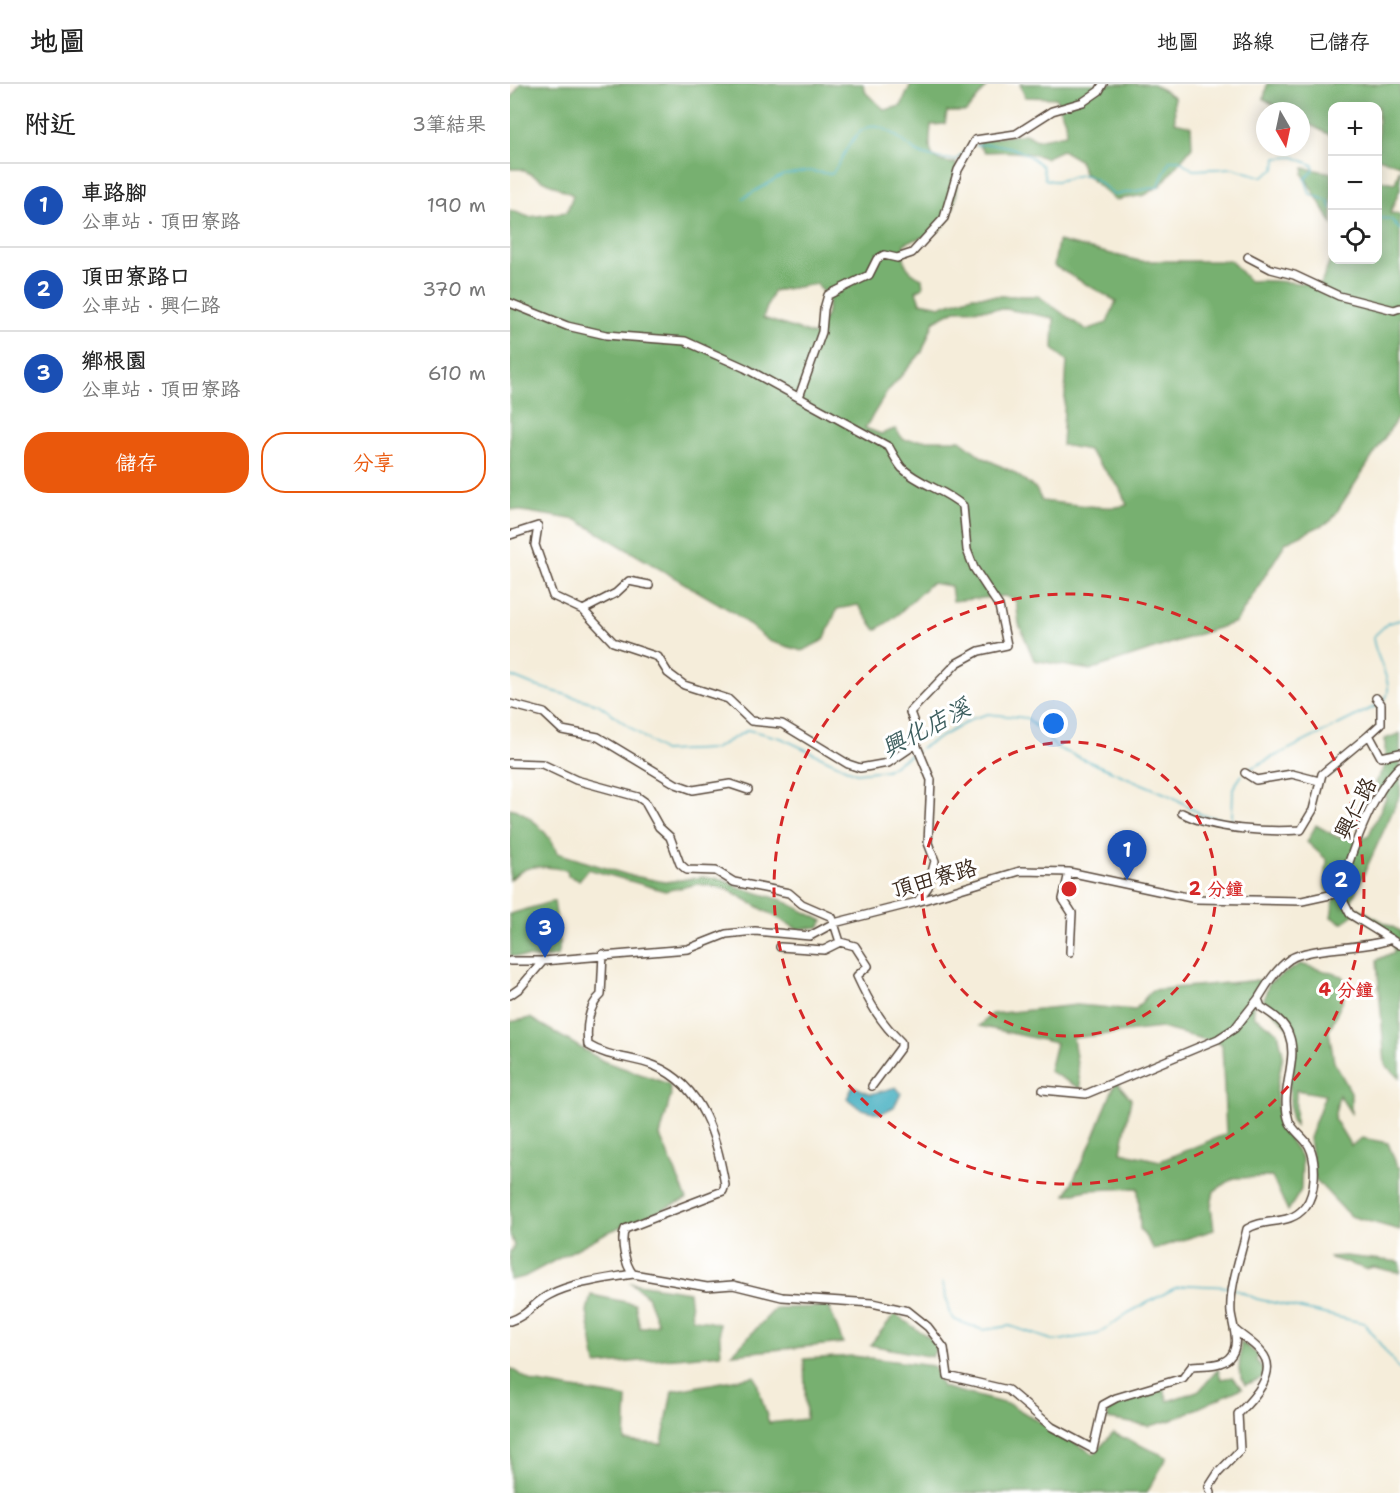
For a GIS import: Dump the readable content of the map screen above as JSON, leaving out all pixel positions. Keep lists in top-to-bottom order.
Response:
{
  "streets": {
    "street": ["興仁路", "頂田寮路"]
  },
  "crossings": [
    ["興仁路", "頂田寮路"]
  ],
  "water": ["興化店溪"],
  "north": "bottom",
  "page": {
    "header": "地圖",
    "nav": ["地圖", "路線", "已儲存"],
    "heading": ["附近", "3筆結果"],
    "map_buttons": ["+", "−"],
    "list": [
      {
        "mark": "1",
        "name": "車路腳",
        "note": "公車站 · 頂田寮路",
        "value": "190 m"
      },
      {
        "mark": "2",
        "name": "頂田寮路口",
        "note": "公車站 · 興仁路",
        "value": "370 m"
      },
      {
        "mark": "3",
        "name": "鄉根園",
        "note": "公車站 · 頂田寮路",
        "value": "610 m"
      }
    ],
    "buttons": ["儲存", "分享"],
    "pins": ["1", "2", "3"]
  },
  "rings": ["2 分鐘", "4 分鐘"]
}
